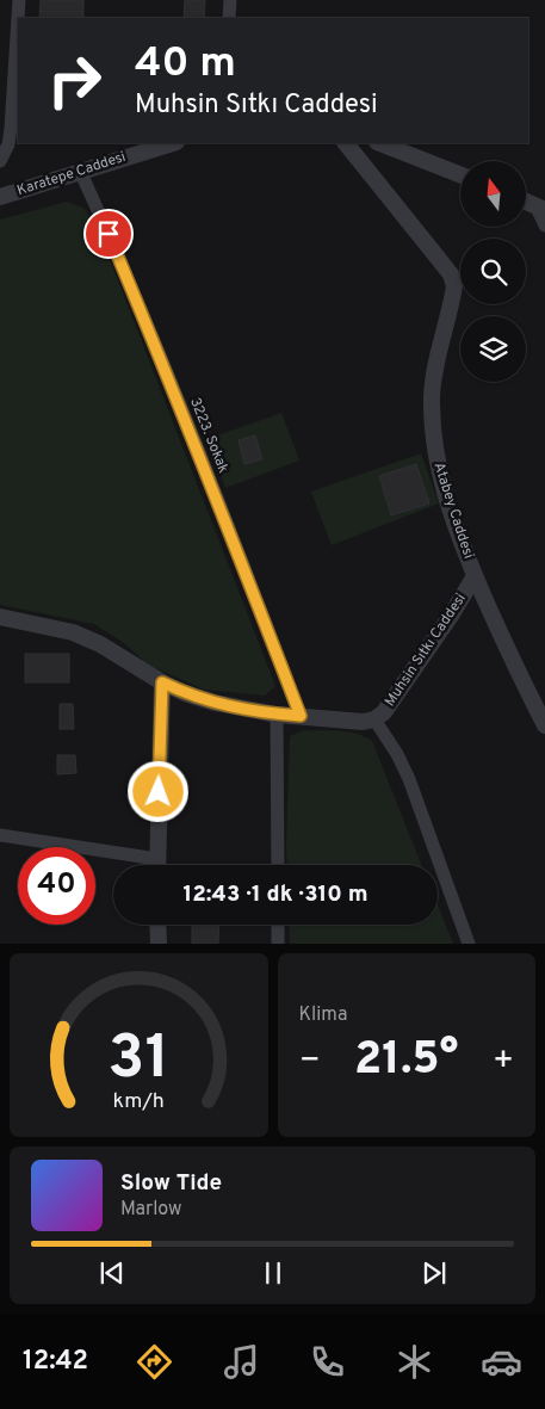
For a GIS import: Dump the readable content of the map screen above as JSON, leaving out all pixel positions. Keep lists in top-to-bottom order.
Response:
{
  "streets": {
    "street": [
      "Karatepe Caddesi",
      "3223. Sokak",
      "Atabey Caddesi",
      "Muhsin Sıtkı Caddesi"
    ]
  },
  "crossings": [
    ["Karatepe Caddesi", "3223. Sokak"],
    ["3223. Sokak", "Muhsin Sıtkı Caddesi"],
    ["Atabey Caddesi", "Muhsin Sıtkı Caddesi"]
  ],
  "north": "top",
  "page": {
    "turn": ["40 m", "Muhsin Sıtkı Caddesi"],
    "limit": "40",
    "trip": "12:43 · 1 dk · 310 m",
    "tile": "Klima",
    "heat": ["−", "21.5°", "+"],
    "song": ["Slow Tide", "Marlow"],
    "tabs": "12:42",
    "gauge": ["31", "km/h"]
  }
}
